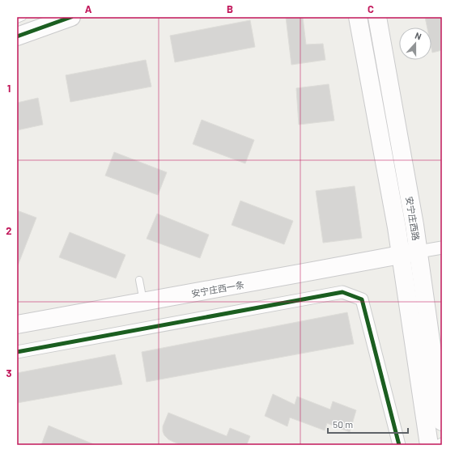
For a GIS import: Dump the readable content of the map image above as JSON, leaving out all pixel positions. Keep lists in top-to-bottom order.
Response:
{
  "streets": {
    "main road": ["安宁庄西路", "安宁庄西一条"]
  },
  "crossings": [
    ["安宁庄西路", "安宁庄西一条"]
  ],
  "scale_bar": "50 m",
  "north": "top",
  "grid": {
    "columns": ["A", "B", "C"],
    "rows": ["1", "2", "3"]
  }
}
